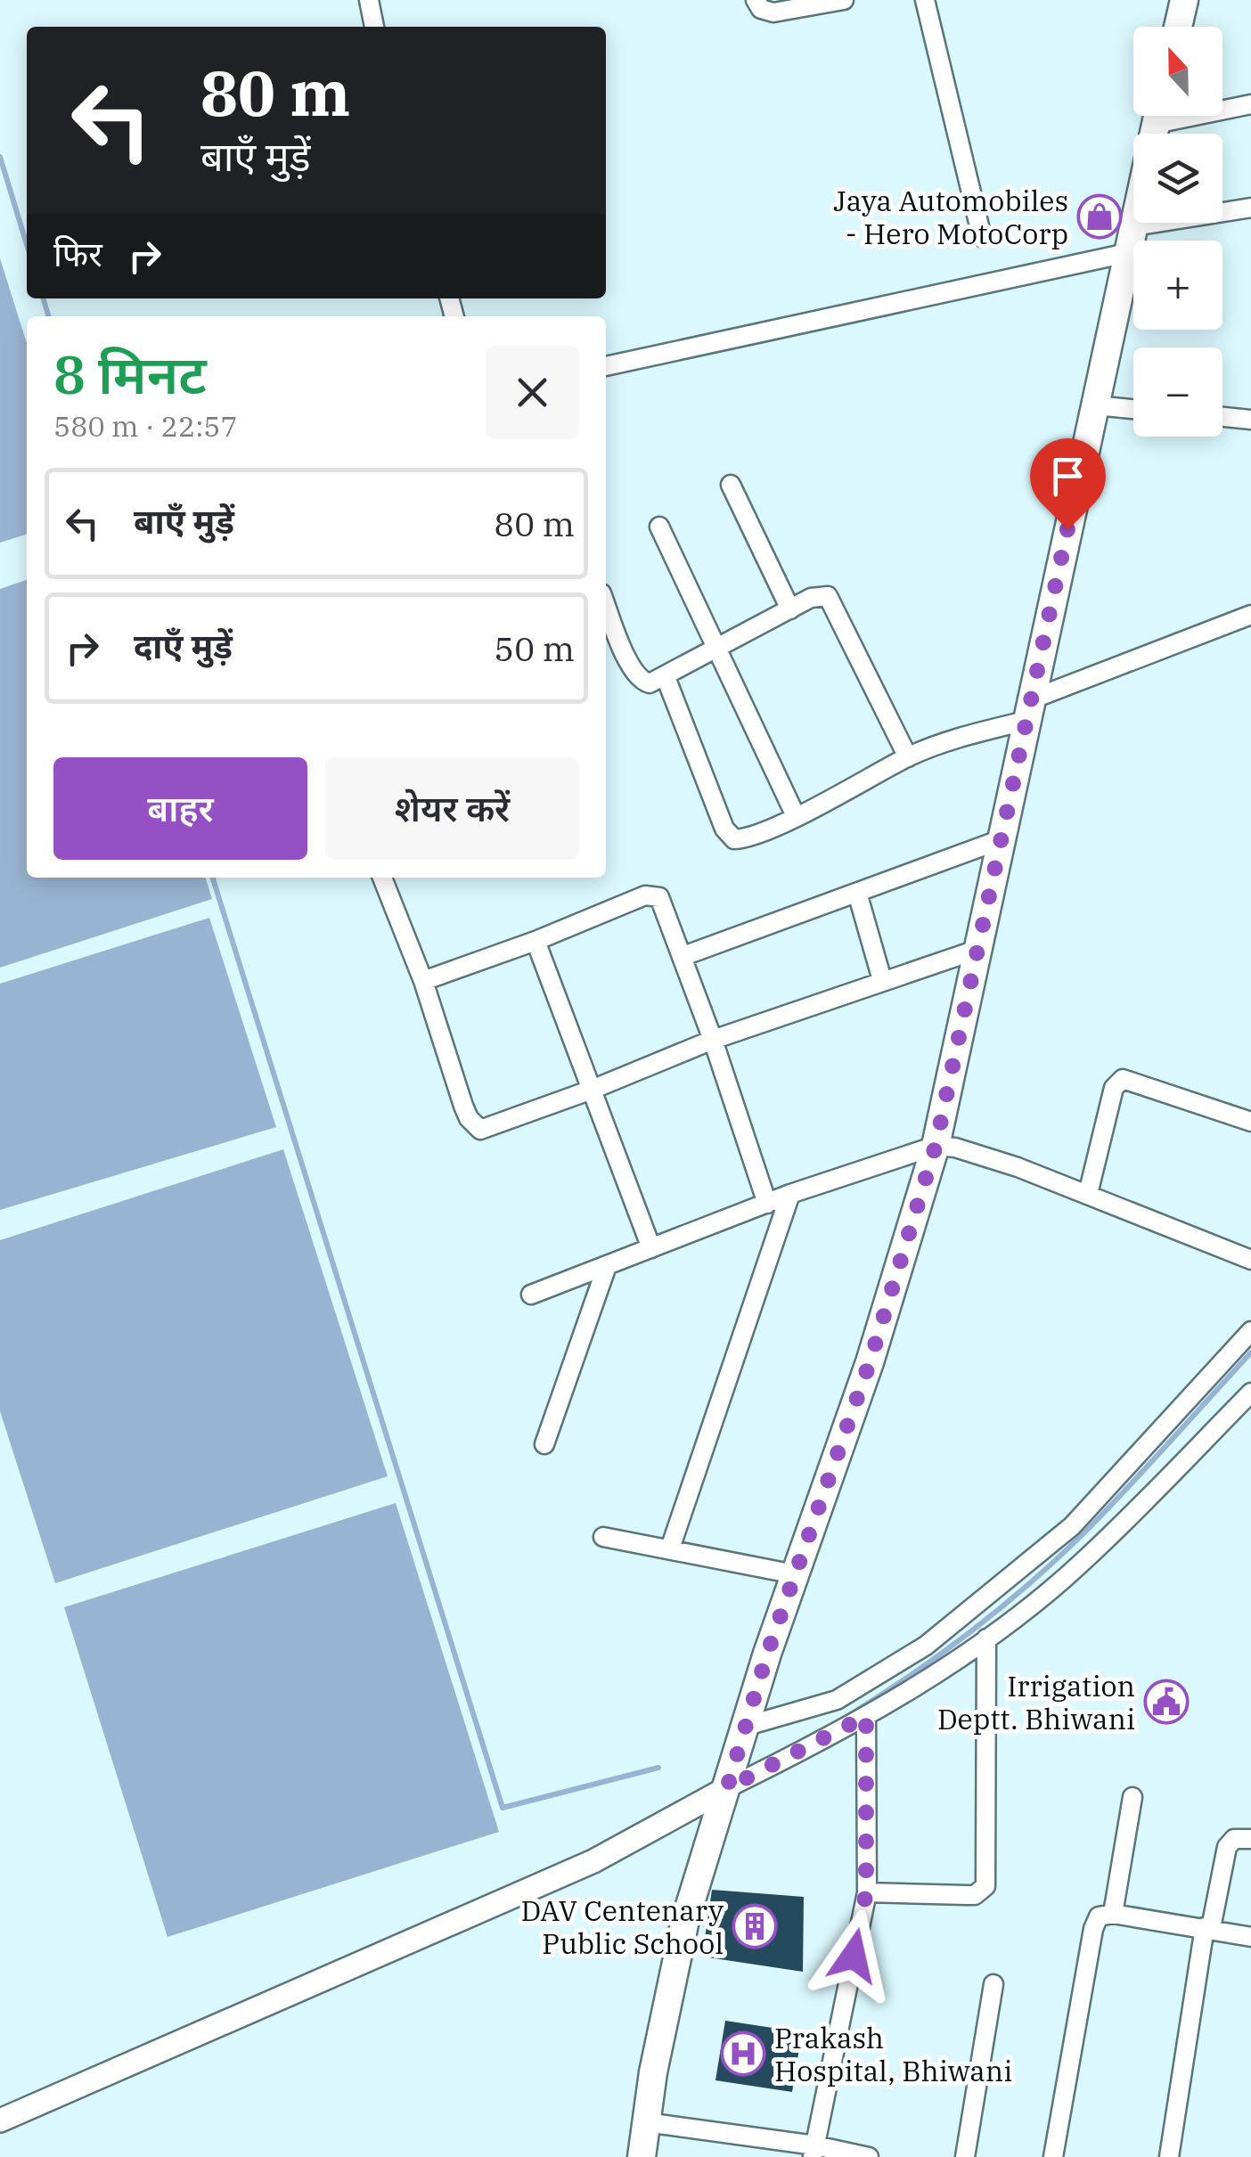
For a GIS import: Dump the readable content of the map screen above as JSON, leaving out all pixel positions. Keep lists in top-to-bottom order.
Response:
{
  "places": {
    "shop": ["Jaya Automobiles - Hero MotoCorp"],
    "public building": ["Irrigation Deptt. Bhiwani"],
    "building": ["DAV Centenary Public School"],
    "hospital": ["Prakash Hospital, Bhiwani"]
  },
  "north": "top",
  "page": {
    "map_buttons": ["+", "−"],
    "turn": ["80 m", "बाएँ मुड़ें"],
    "then": "फिर",
    "heading": ["8 मिनट", "580 m · 22:57"],
    "list": [
      {
        "name": "बाएँ मुड़ें",
        "value": "80 m"
      },
      {
        "name": "दाएँ मुड़ें",
        "value": "50 m"
      }
    ],
    "buttons": ["बाहर", "शेयर करें"]
  }
}
